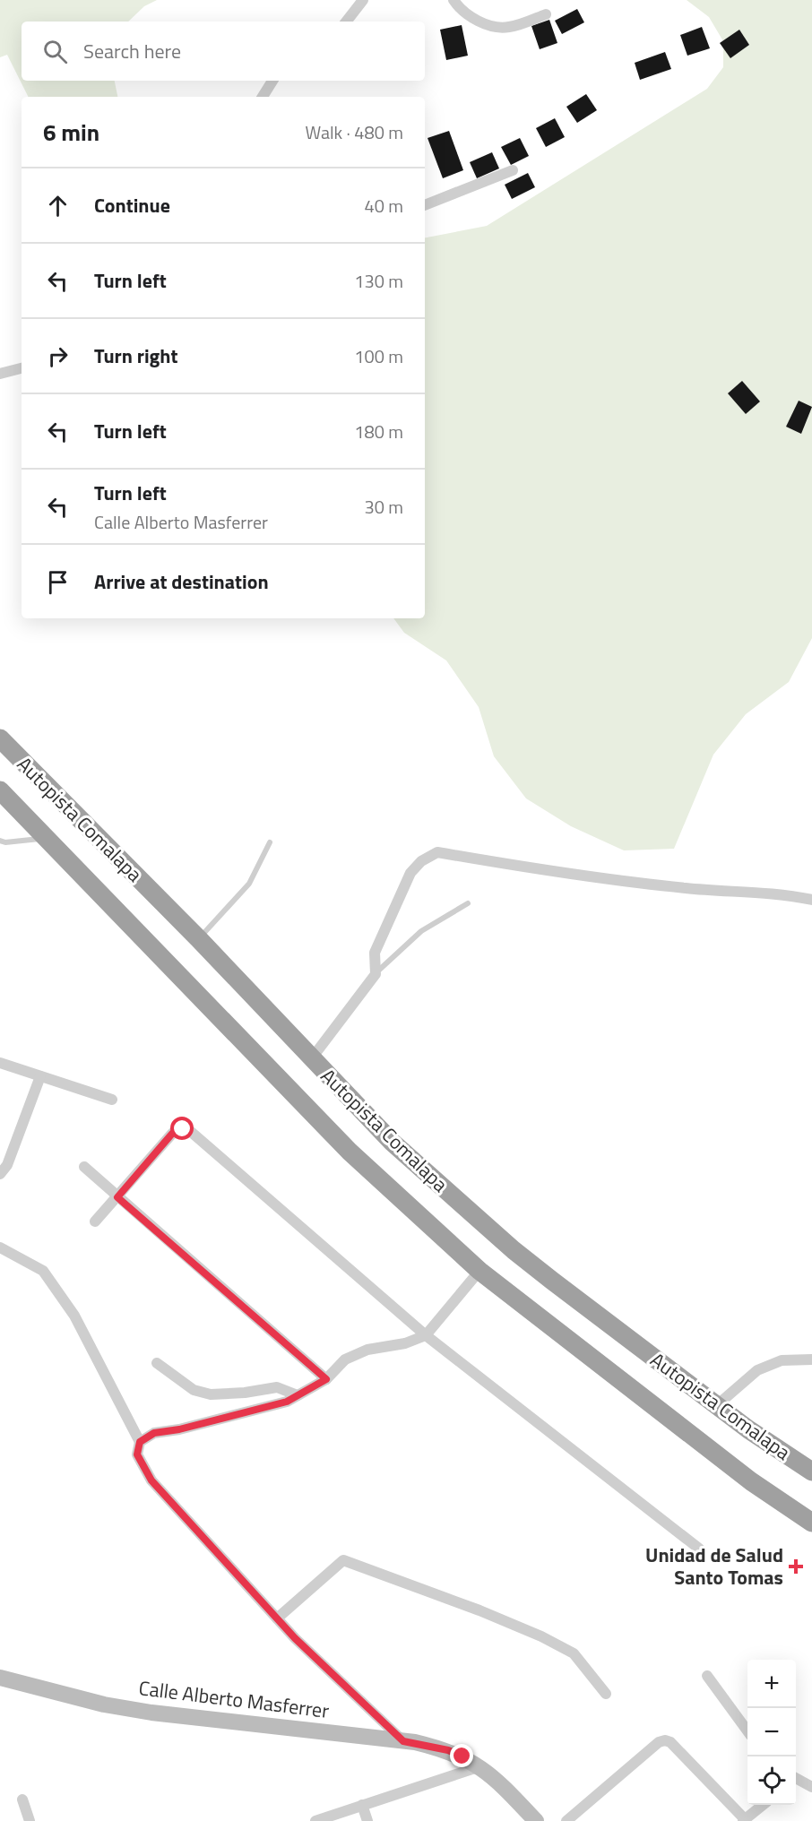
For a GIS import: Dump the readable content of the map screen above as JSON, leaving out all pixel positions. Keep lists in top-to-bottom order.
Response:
{
  "streets": {
    "highway": ["Autopista Comalapa"],
    "main road": ["Calle Alberto Masferrer"]
  },
  "places": {
    "health": ["Unidad de Salud Santo Tomas"]
  },
  "page": {
    "search": "Search here",
    "heading": ["6 min", "Walk · 480 m"],
    "list": [
      ["Continue", "40 m"],
      ["Turn left", "130 m"],
      ["Turn right", "100 m"],
      ["Turn left", "180 m"],
      ["Turn left", "Calle Alberto Masferrer", "30 m"],
      "Arrive at destination"
    ],
    "map_buttons": ["+", "−"]
  }
}
